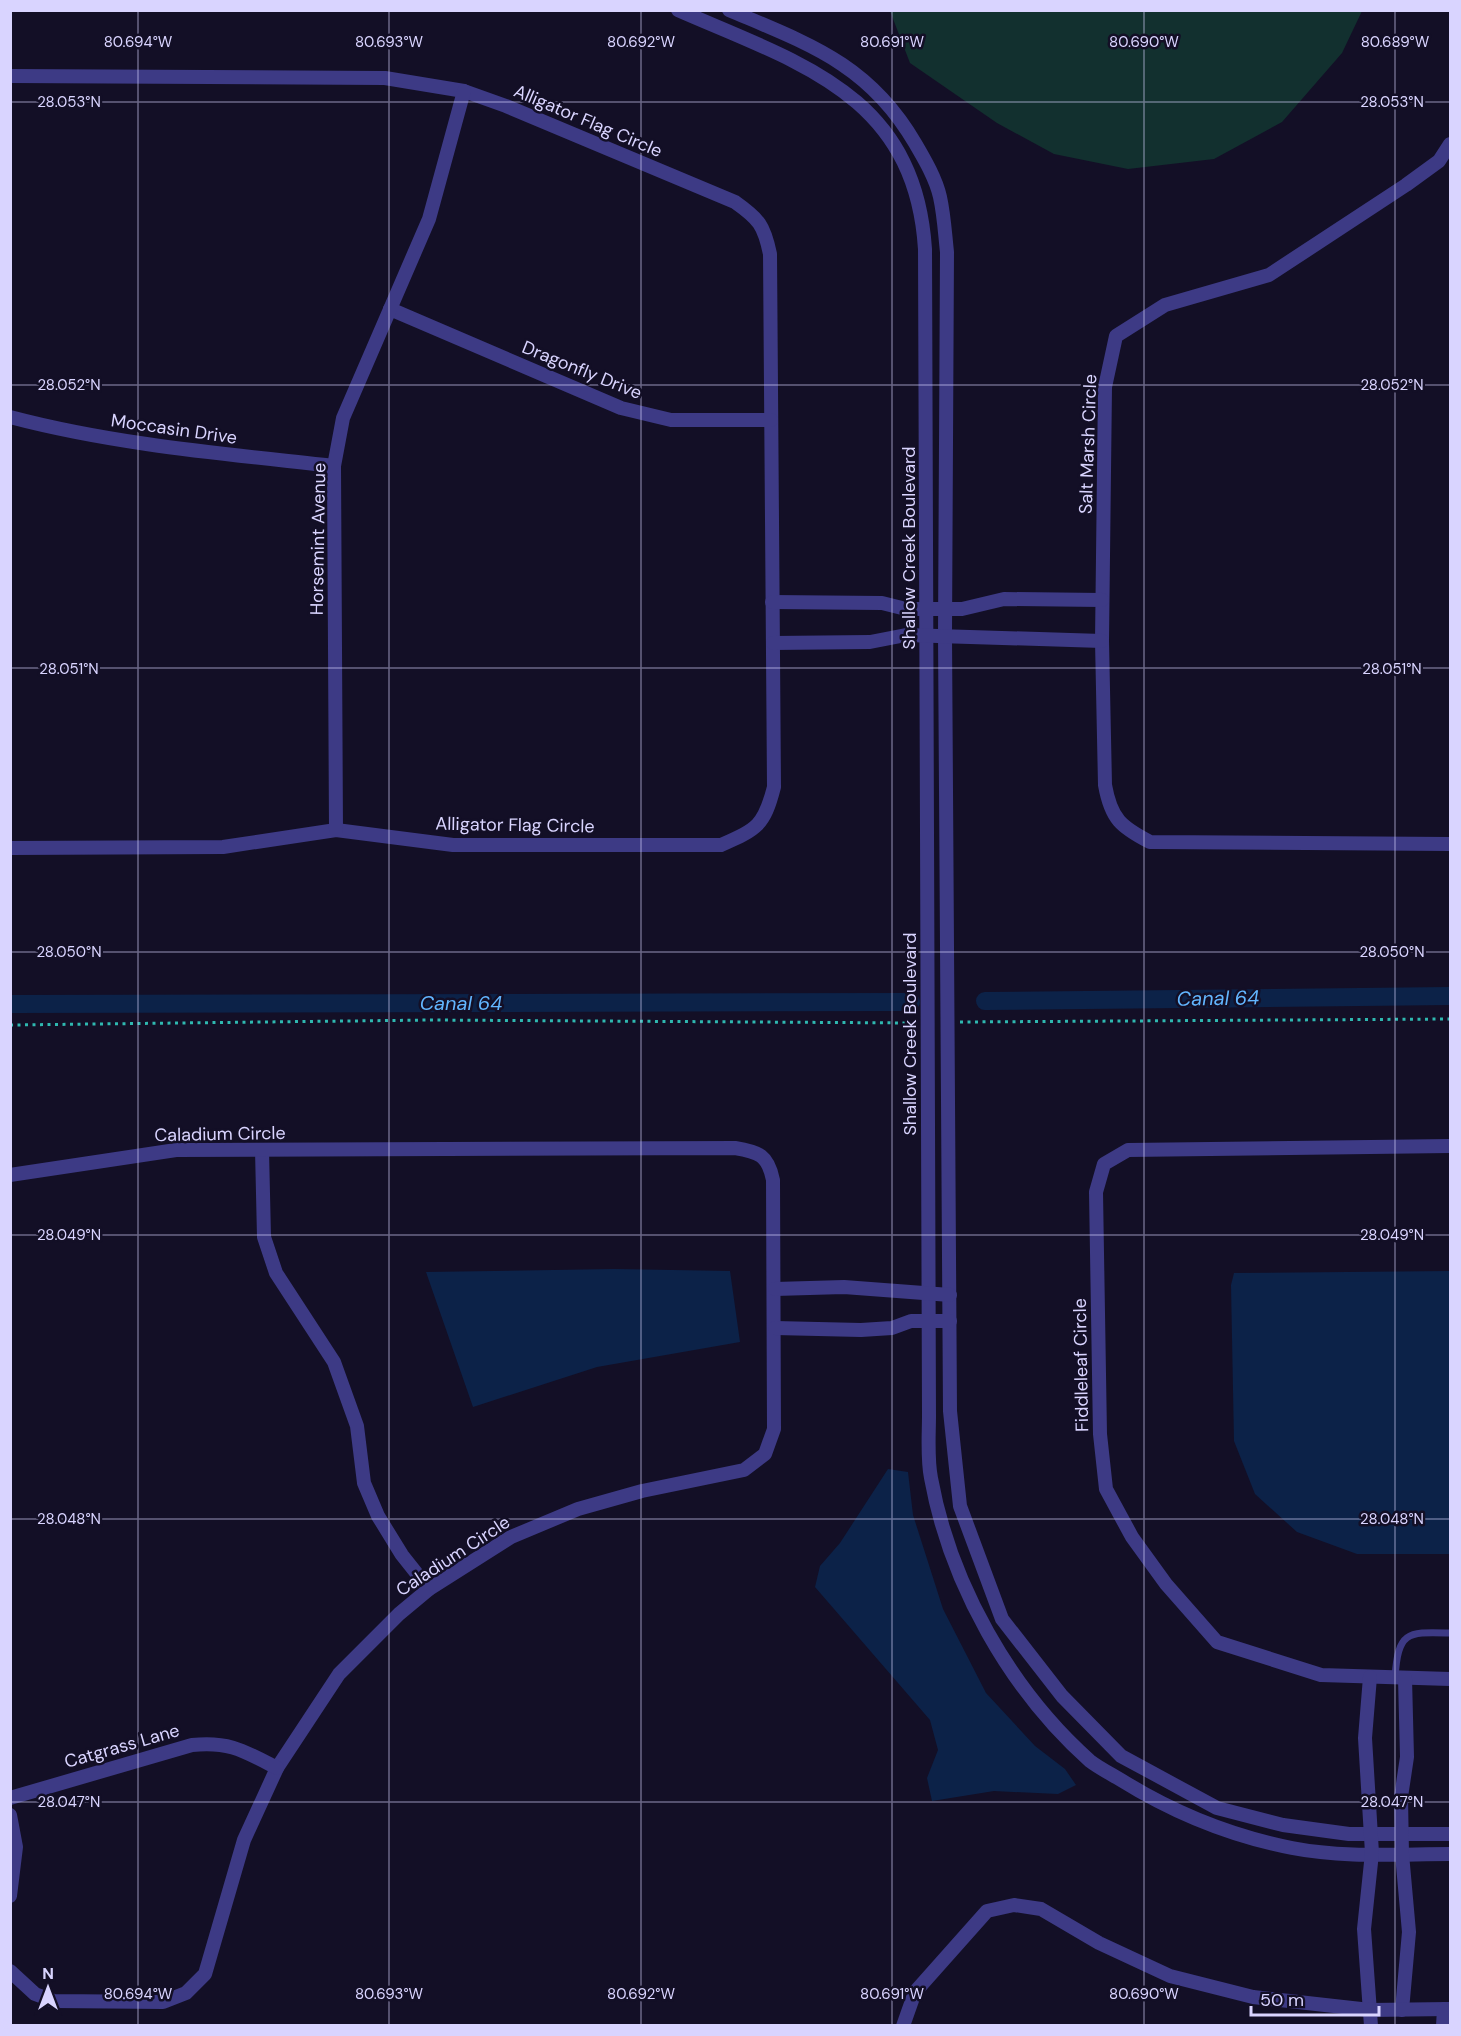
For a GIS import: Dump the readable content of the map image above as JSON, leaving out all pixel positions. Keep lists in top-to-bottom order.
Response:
{
  "streets": {
    "street": [
      "Alligator Flag Circle",
      "Dragonfly Drive",
      "Moccasin Drive",
      "Salt Marsh Circle",
      "Horsemint Avenue",
      "Shallow Creek Boulevard",
      "Caladium Circle",
      "Fiddleleaf Circle",
      "Catgrass Lane"
    ]
  },
  "crossings": [
    ["Alligator Flag Circle", "Dragonfly Drive"],
    ["Alligator Flag Circle", "Horsemint Avenue"],
    ["Dragonfly Drive", "Horsemint Avenue"],
    ["Moccasin Drive", "Horsemint Avenue"],
    ["Caladium Circle", "Catgrass Lane"]
  ],
  "water": ["Canal 64"],
  "scale_bar": "50 m",
  "north": "top",
  "coordinates": [
    "80.694°W",
    "80.693°W",
    "80.692°W",
    "80.691°W",
    "80.690°W",
    "80.689°W",
    "28.053°N",
    "28.052°N",
    "28.051°N",
    "28.050°N",
    "28.049°N",
    "28.048°N",
    "28.047°N"
  ]
}
